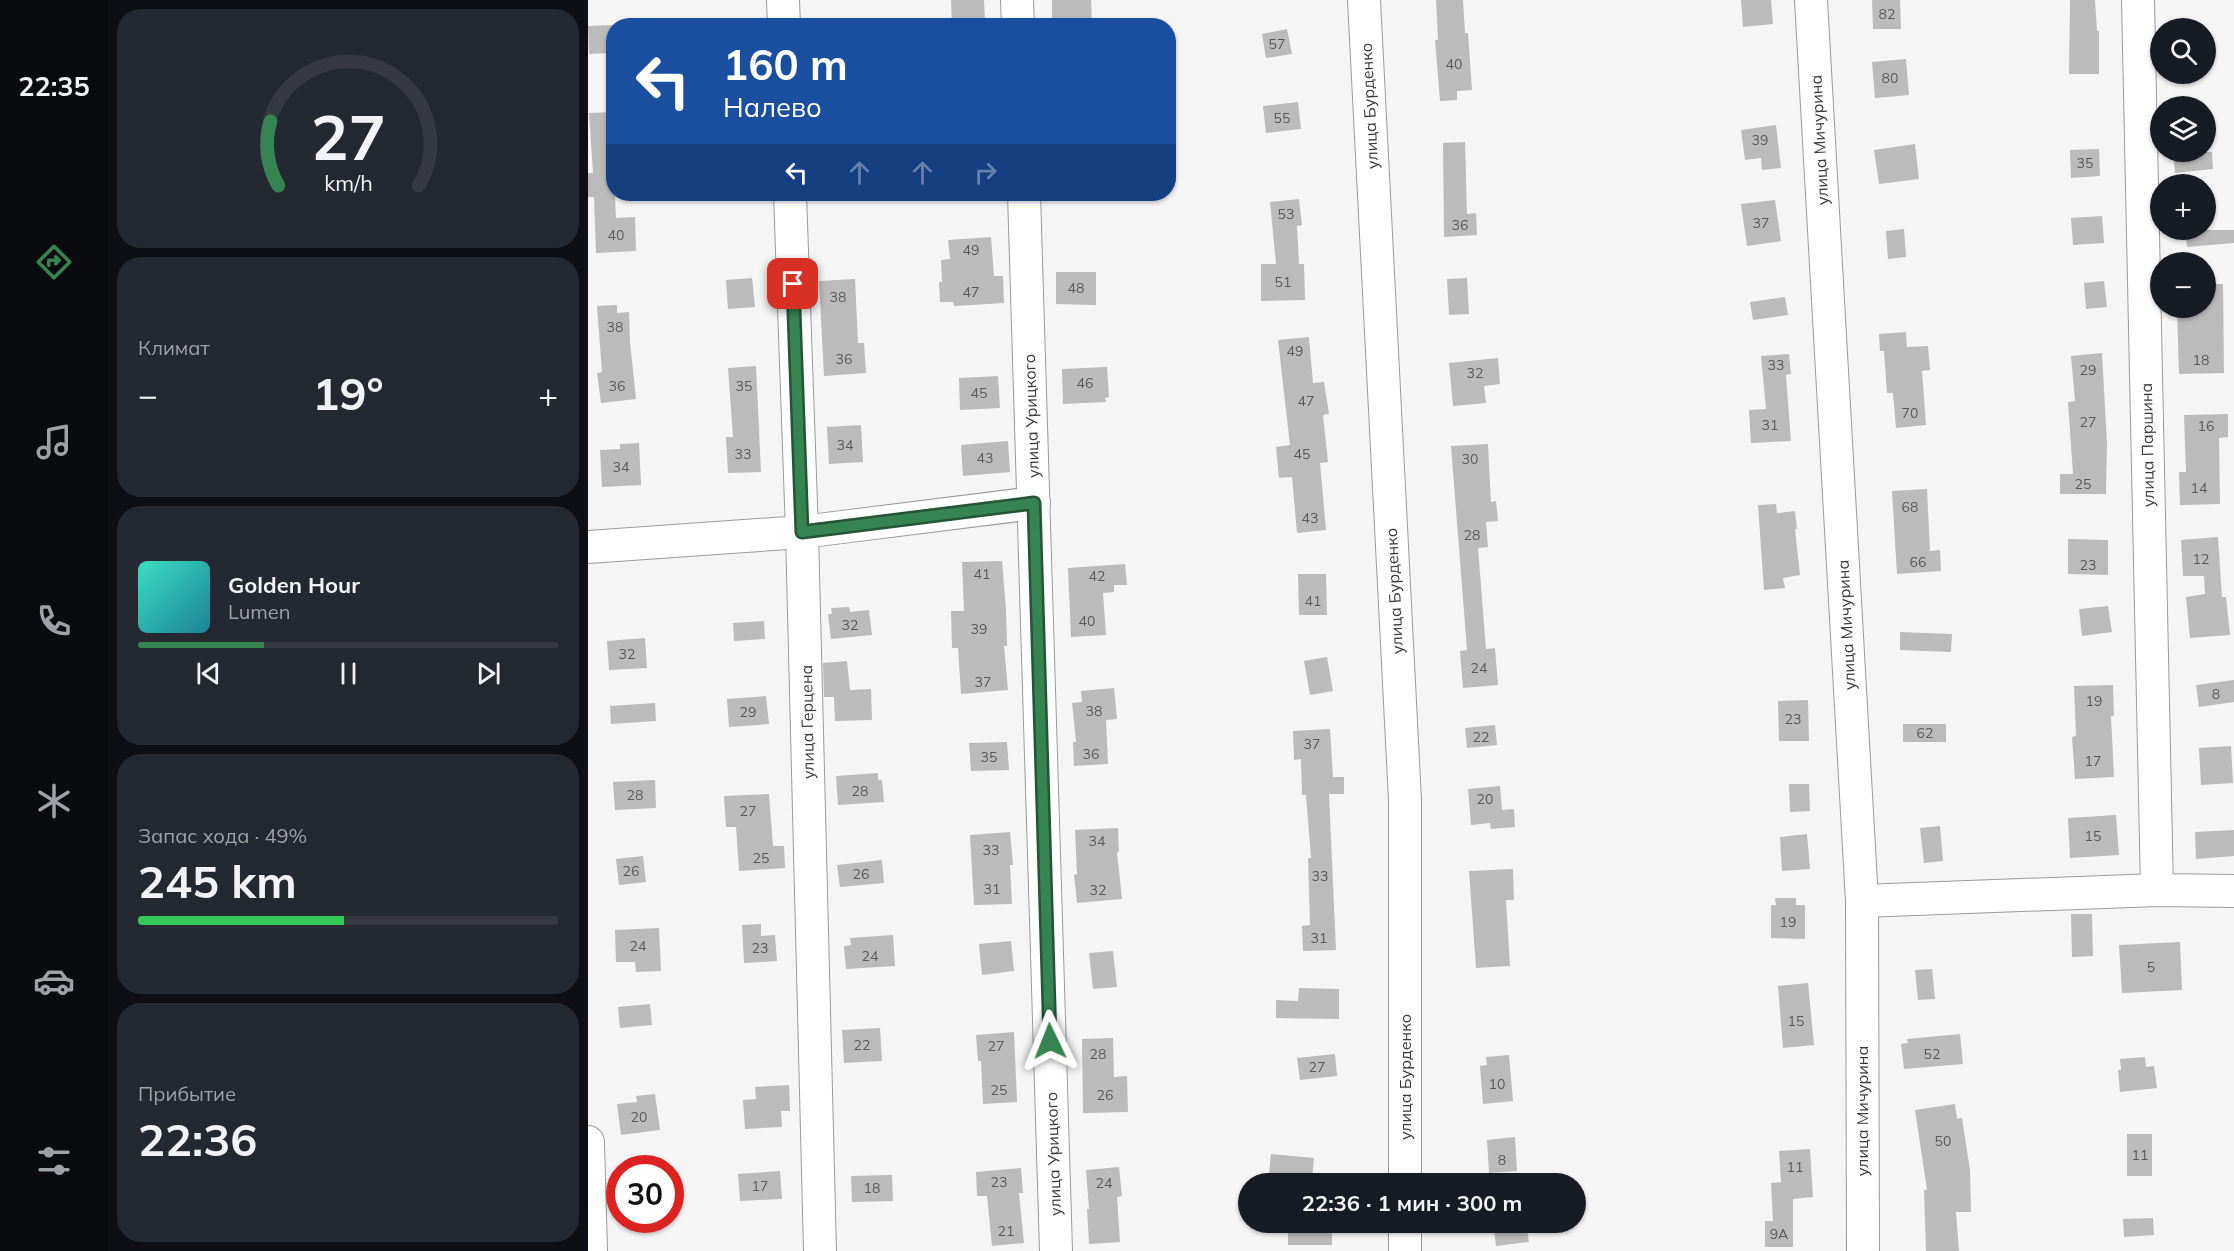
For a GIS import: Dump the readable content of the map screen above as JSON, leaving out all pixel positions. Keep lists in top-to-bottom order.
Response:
{
  "streets": {
    "street": [
      "улица Бурденко",
      "улица Мичурина",
      "улица Урицкого",
      "улица Паршина",
      "улица Герцена"
    ]
  },
  "house_numbers": [
    "82",
    "57",
    "40",
    "80",
    "55",
    "39",
    "35",
    "53",
    "37",
    "36",
    "40",
    "49",
    "51",
    "48",
    "47",
    "38",
    "38",
    "49",
    "36",
    "18",
    "33",
    "29",
    "32",
    "46",
    "36",
    "35",
    "45",
    "47",
    "70",
    "27",
    "31",
    "16",
    "34",
    "33",
    "45",
    "43",
    "30",
    "34",
    "25",
    "14",
    "68",
    "43",
    "28",
    "12",
    "66",
    "23",
    "41",
    "42",
    "41",
    "40",
    "32",
    "39",
    "32",
    "24",
    "37",
    "8",
    "19",
    "38",
    "29",
    "23",
    "62",
    "22",
    "37",
    "36",
    "35",
    "17",
    "28",
    "28",
    "20",
    "27",
    "15",
    "34",
    "33",
    "25",
    "26",
    "26",
    "33",
    "31",
    "32",
    "19",
    "31",
    "24",
    "23",
    "24",
    "5",
    "15",
    "22",
    "27",
    "28",
    "52",
    "27",
    "10",
    "25",
    "26",
    "20",
    "50",
    "11",
    "8",
    "11",
    "23",
    "24",
    "17",
    "18",
    "21",
    "9А"
  ],
  "page": {
    "tabs": "22:35",
    "map_buttons": ["+", "−"],
    "turn": ["160 m", "Налево"],
    "tile": [
      "Климат",
      ["Запас хода · 49%", "245 km"],
      ["Прибытие", "22:36"]
    ],
    "heat": ["−", "19°", "+"],
    "song": ["Golden Hour", "Lumen"],
    "limit": "30",
    "trip": "22:36 · 1 мин · 300 m",
    "gauge": ["27", "km/h"]
  }
}
